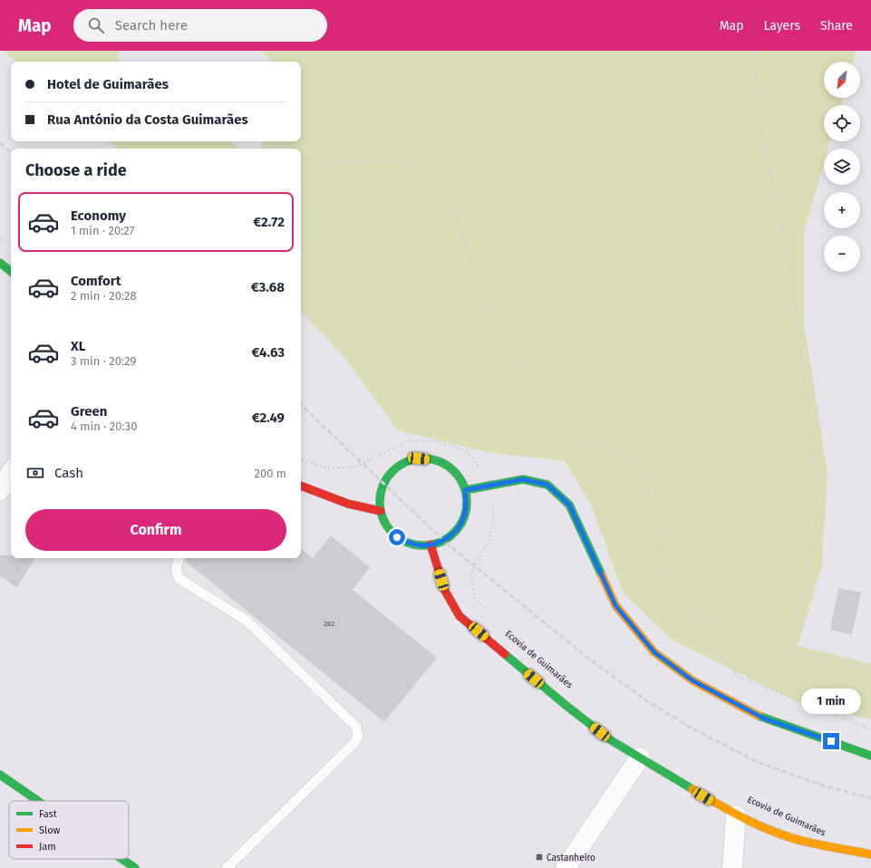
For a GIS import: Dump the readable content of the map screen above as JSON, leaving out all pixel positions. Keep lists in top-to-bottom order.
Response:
{
  "places": {
    "transit": ["Castanheiro"]
  },
  "house_numbers": ["282"],
  "legend": ["Fast", "Slow", "Jam"],
  "north": "bottom left",
  "page": {
    "header": "Map",
    "search": "Search here",
    "nav": ["Map", "Layers", "Share"],
    "map_buttons": ["+", "−"],
    "banner": ["Hotel de Guimarães", "Rua António da Costa Guimarães"],
    "heading": "Choose a ride",
    "list": [
      {
        "name": "Economy",
        "note": "1 min · 20:27",
        "value": "€2.72"
      },
      {
        "name": "Comfort",
        "note": "2 min · 20:28",
        "value": "€3.68"
      },
      {
        "name": "XL",
        "note": "3 min · 20:29",
        "value": "€4.63"
      },
      {
        "name": "Green",
        "note": "4 min · 20:30",
        "value": "€2.49"
      }
    ],
    "pay": ["Cash", "200 m"],
    "buttons": "Confirm",
    "bubble": "1 min"
  }
}
